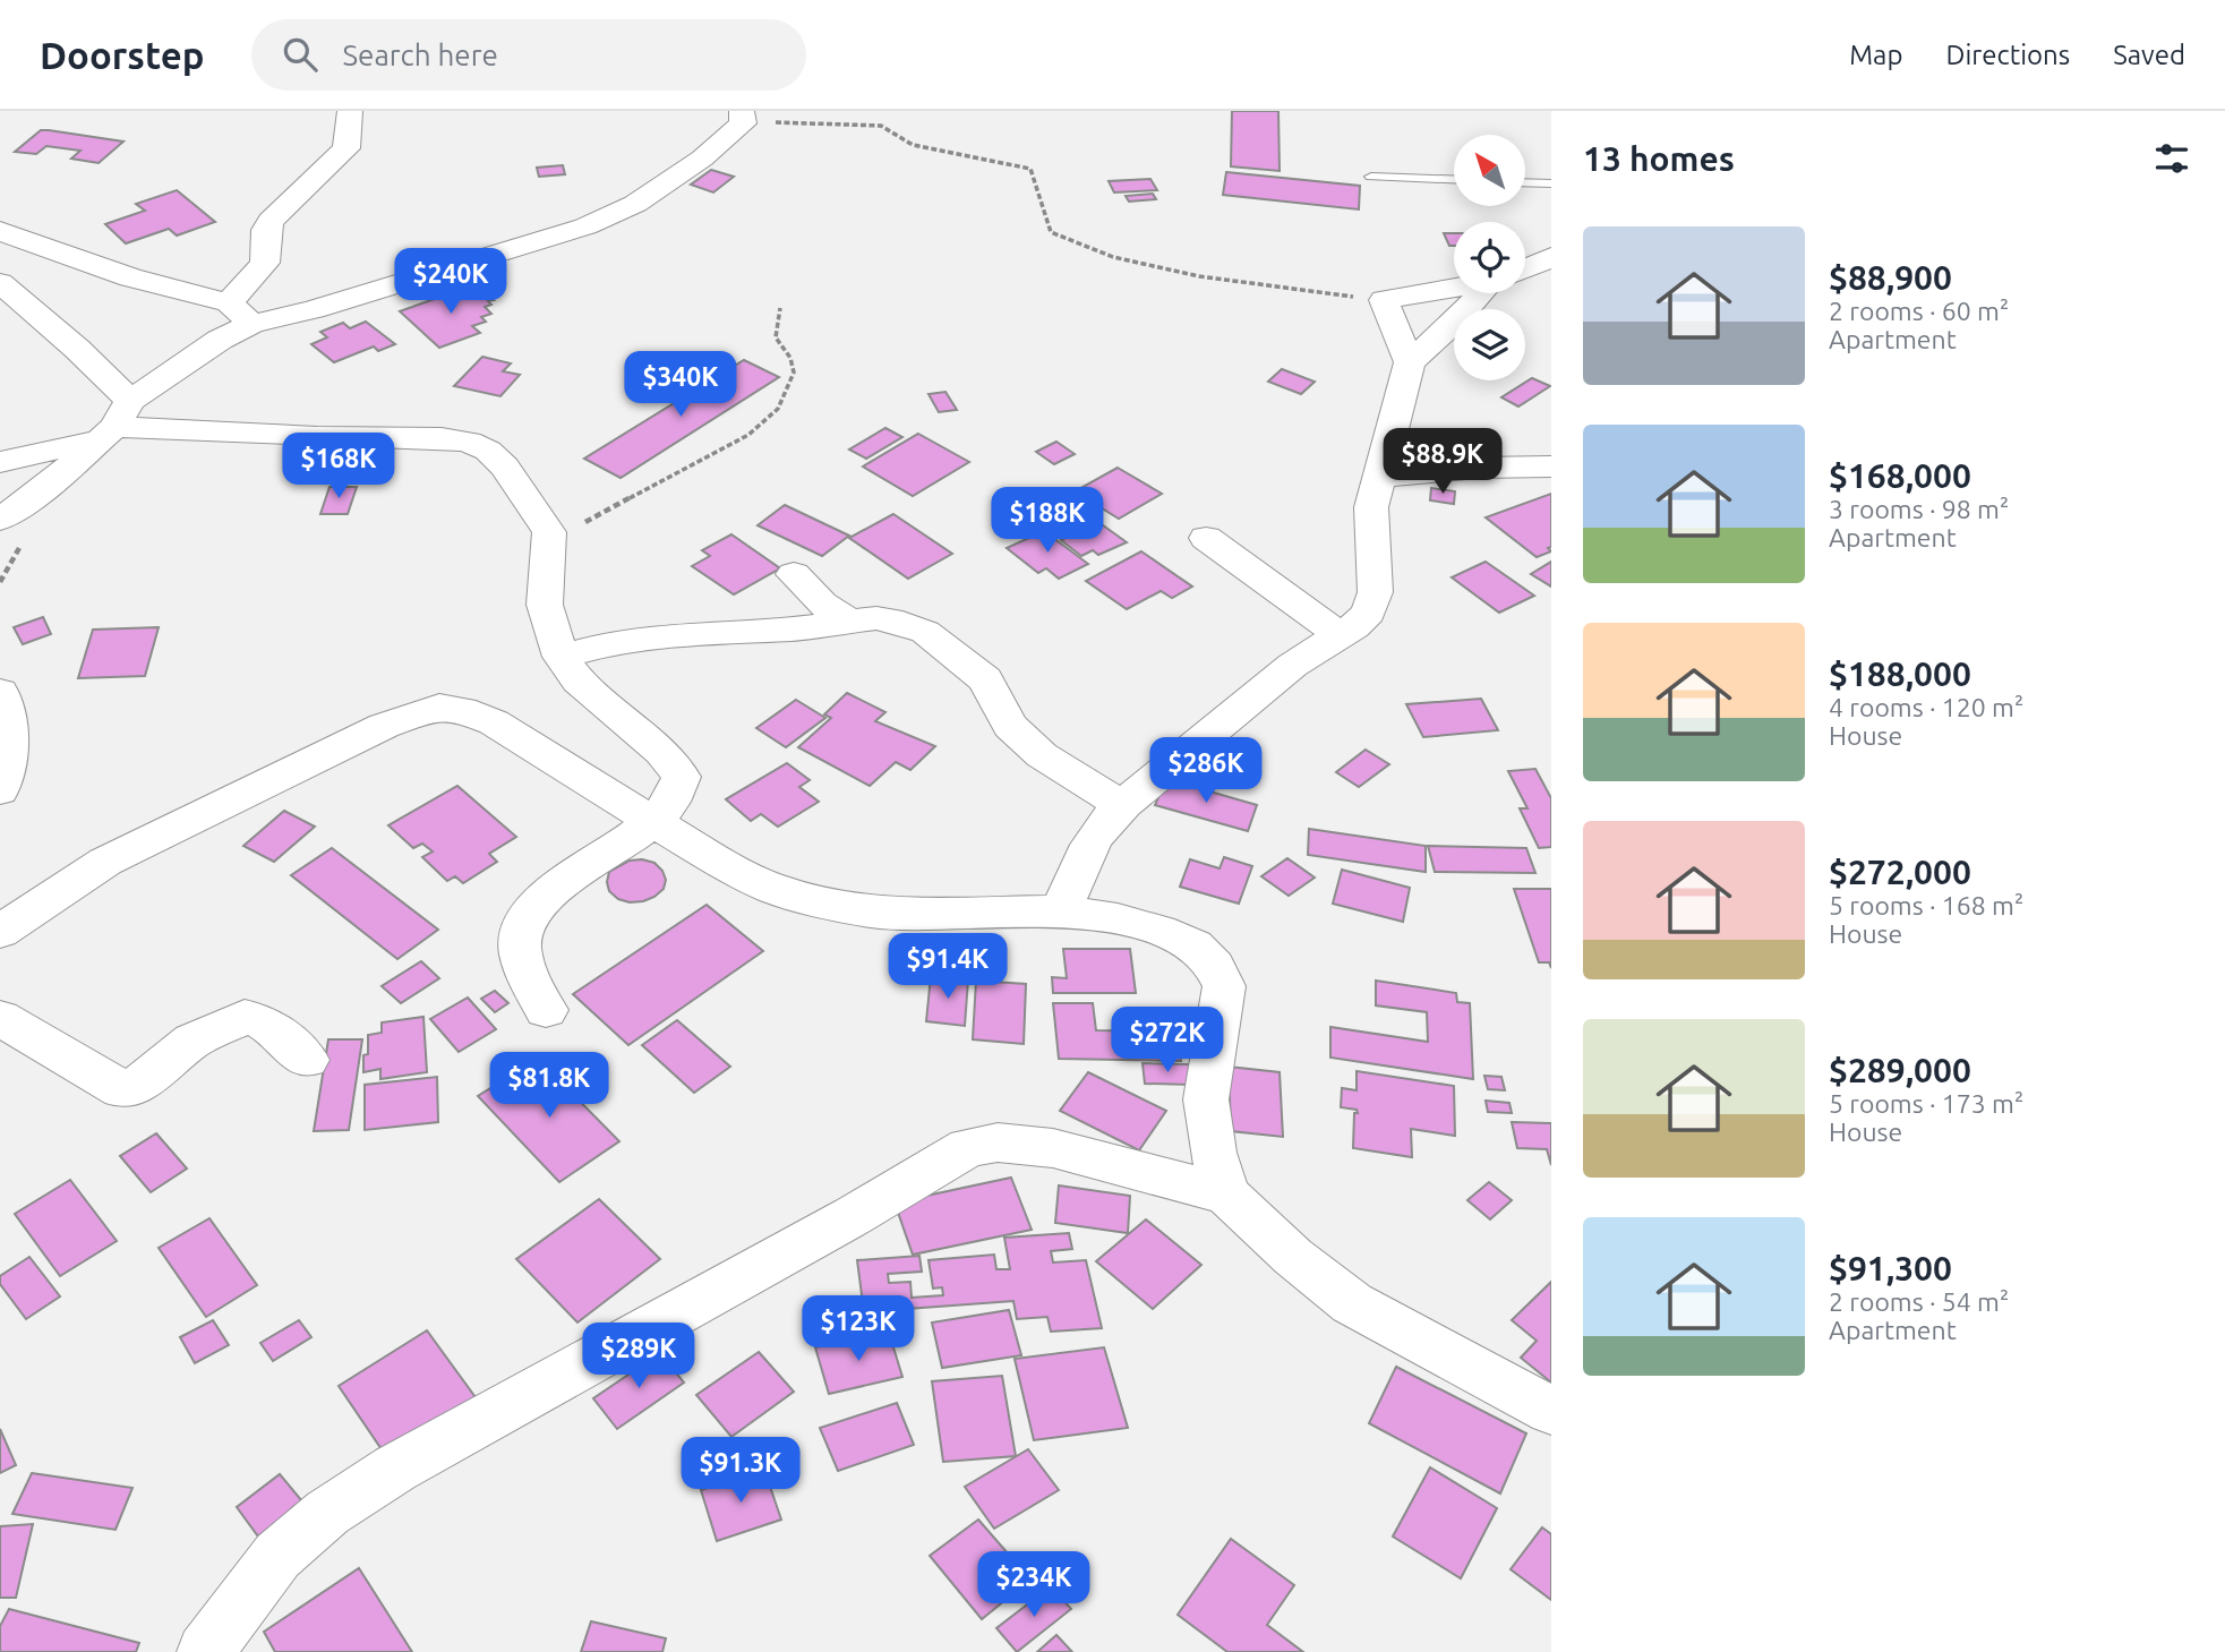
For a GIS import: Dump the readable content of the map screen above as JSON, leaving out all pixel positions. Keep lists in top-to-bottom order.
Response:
{
  "north": "top left",
  "page": {
    "header": "Doorstep",
    "search": "Search here",
    "nav": ["Map", "Directions", "Saved"],
    "heading": "13 homes",
    "list": [
      {
        "name": "$88,900",
        "note": "2 rooms · 60 m² · Apartment"
      },
      {
        "name": "$168,000",
        "note": "3 rooms · 98 m² · Apartment"
      },
      {
        "name": "$188,000",
        "note": "4 rooms · 120 m² · House"
      },
      {
        "name": "$272,000",
        "note": "5 rooms · 168 m² · House"
      },
      {
        "name": "$289,000",
        "note": "5 rooms · 173 m² · House"
      },
      {
        "name": "$91,300",
        "note": "2 rooms · 54 m² · Apartment"
      }
    ],
    "price": [
      "$240K",
      "$340K",
      "$88.9K",
      "$168K",
      "$188K",
      "$286K",
      "$91.4K",
      "$272K",
      "$81.8K",
      "$123K",
      "$289K",
      "$91.3K",
      "$234K"
    ]
  }
}
